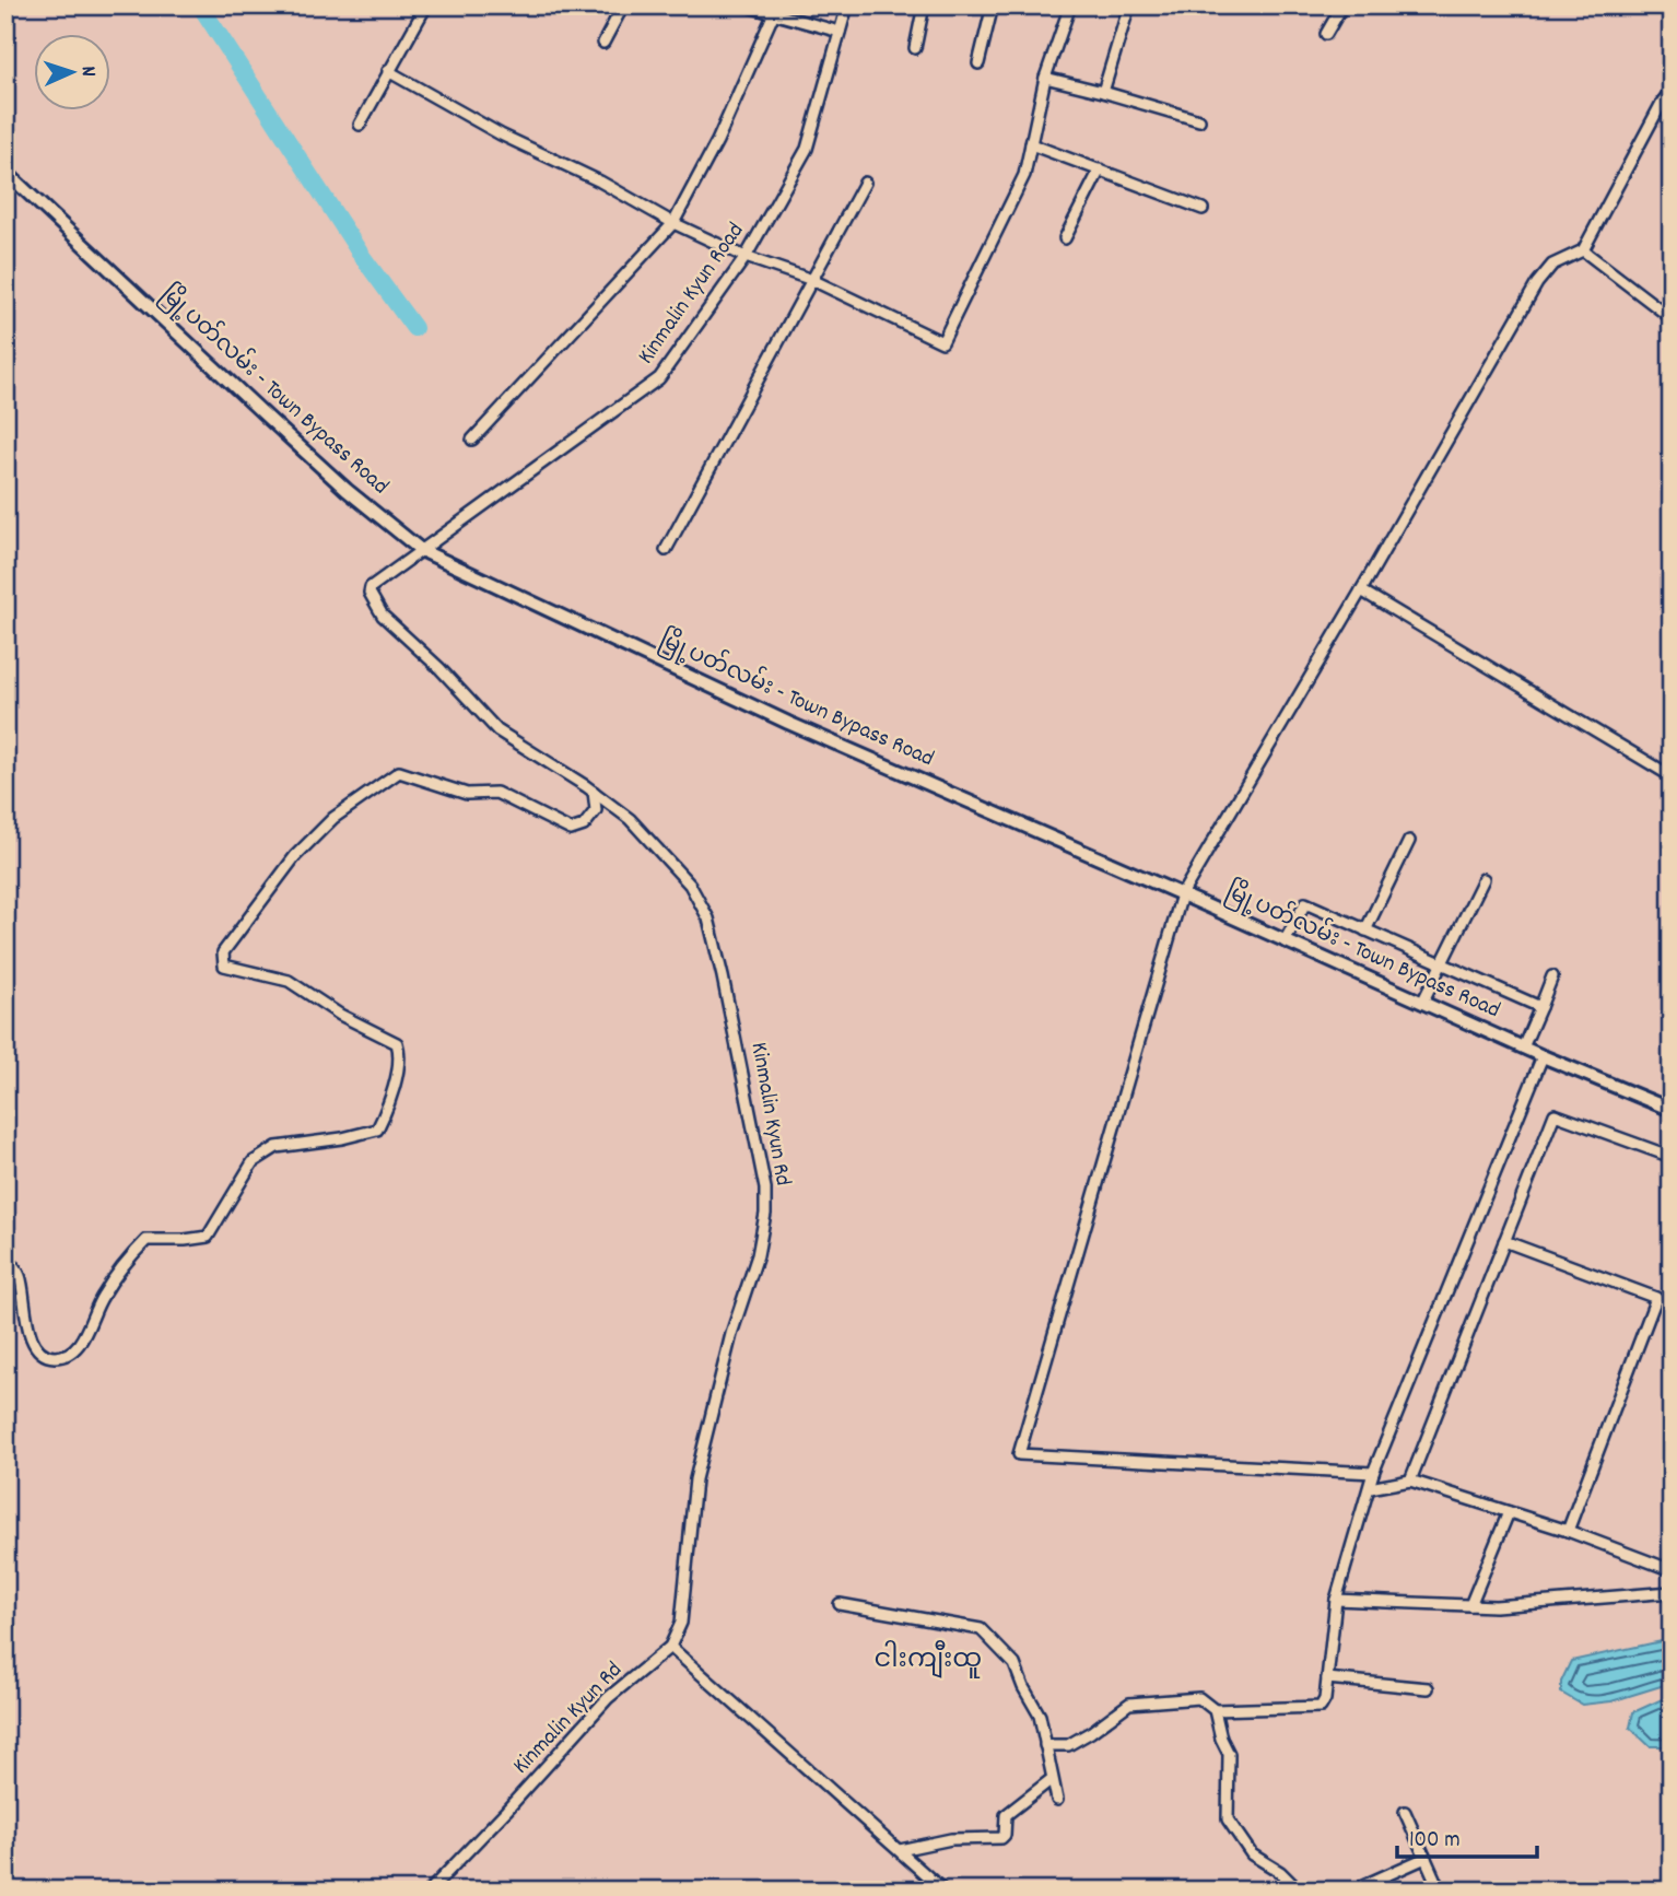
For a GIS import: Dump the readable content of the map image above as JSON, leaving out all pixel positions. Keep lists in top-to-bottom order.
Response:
{
  "streets": {
    "main road": ["မြို့ပတ်လမ်း - Town Bypass Road"],
    "street": ["Kinmalin Kyun Road", "Kinmalin Kyun Rd"]
  },
  "crossings": [
    ["Kinmalin Kyun Road", "မြို့ပတ်လမ်း - Town Bypass Road"],
    ["Kinmalin Kyun Road", "Kinmalin Kyun Rd"],
    ["မြို့ပတ်လမ်း - Town Bypass Road", "Kinmalin Kyun Rd"]
  ],
  "districts": ["ငါးကျီးထူ"],
  "scale_bar": "100 m",
  "north": "right"
}
